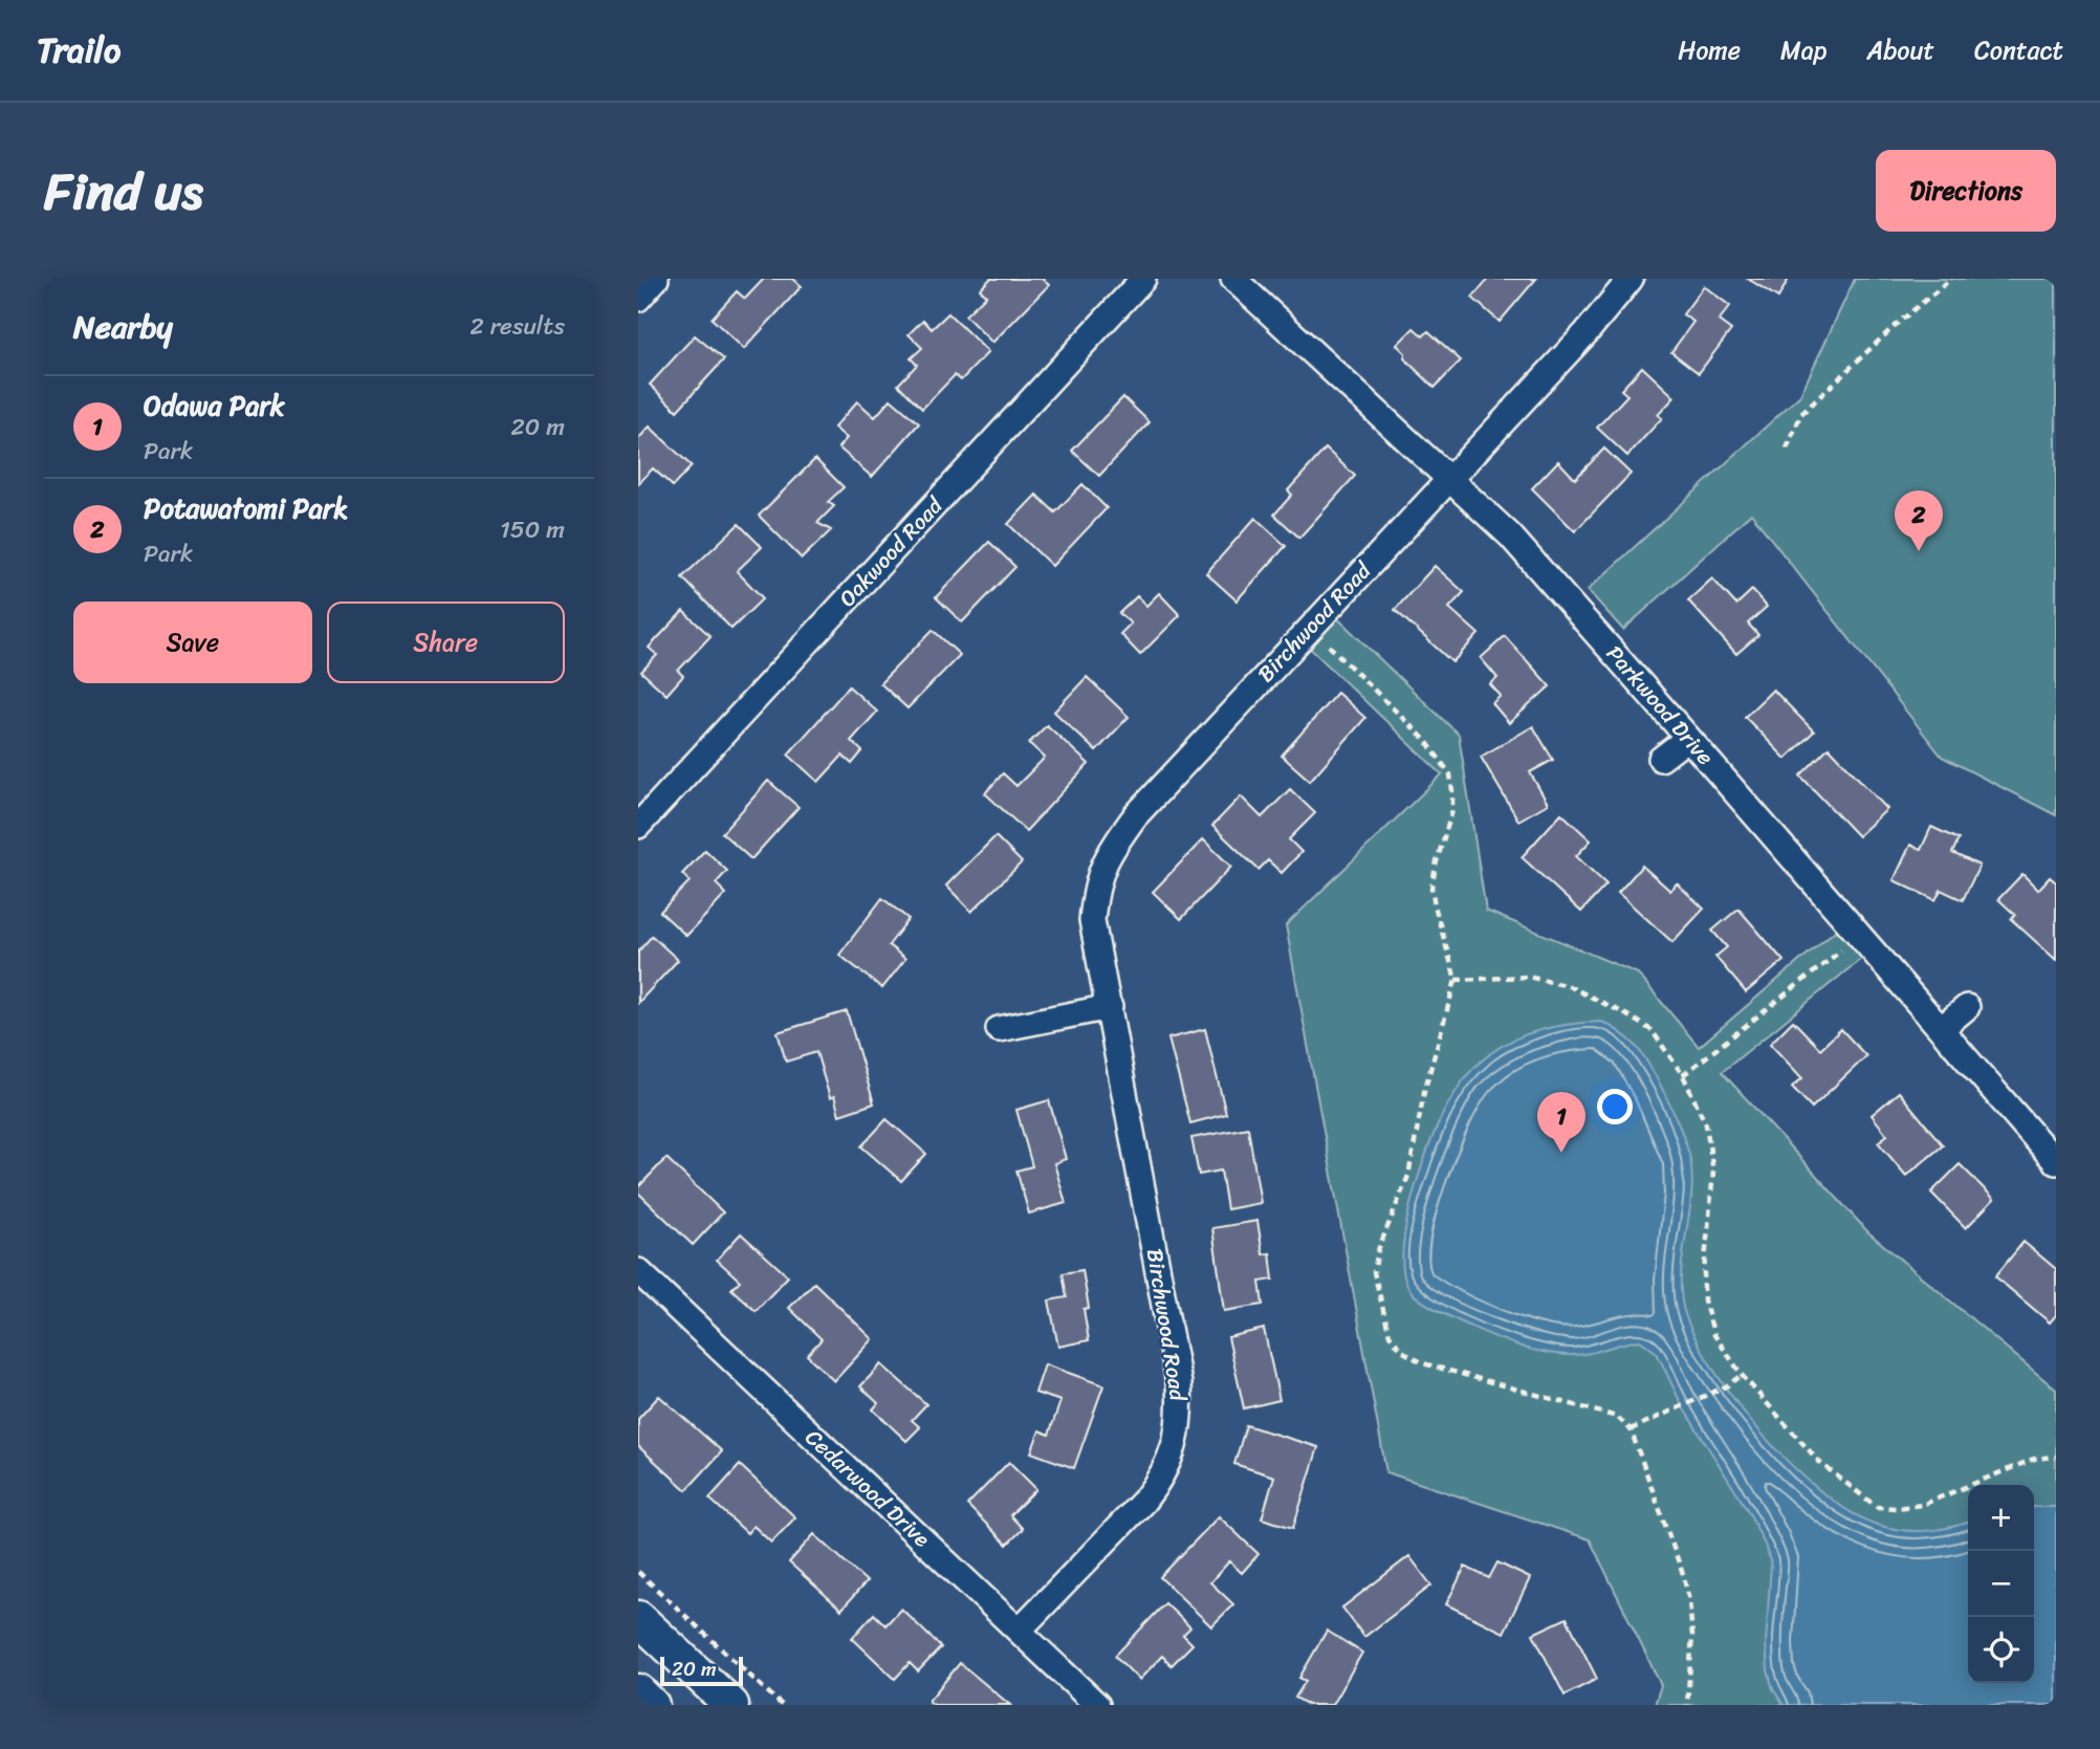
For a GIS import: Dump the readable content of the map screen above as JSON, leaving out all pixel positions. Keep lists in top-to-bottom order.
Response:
{
  "streets": {
    "street": [
      "Oakwood Road",
      "Birchwood Road",
      "Parkwood Drive",
      "Cedarwood Drive"
    ]
  },
  "crossings": [
    ["Birchwood Road", "Parkwood Drive"],
    ["Birchwood Road", "Cedarwood Drive"]
  ],
  "scale_bar": "20 m",
  "page": {
    "header": "Trailo",
    "nav": [
      "Home",
      "Map",
      "About",
      "Contact"
    ],
    "title": "Find us",
    "buttons": [
      "Directions",
      ["Save", "Share"]
    ],
    "heading": ["Nearby", "2 results"],
    "list": [
      {
        "mark": "1",
        "name": "Odawa Park",
        "note": "Park",
        "value": "20 m"
      },
      {
        "mark": "2",
        "name": "Potawatomi Park",
        "note": "Park",
        "value": "150 m"
      }
    ],
    "pins": ["2", "1"],
    "map_buttons": ["+", "−"],
    "scale": "20 m"
  }
}
